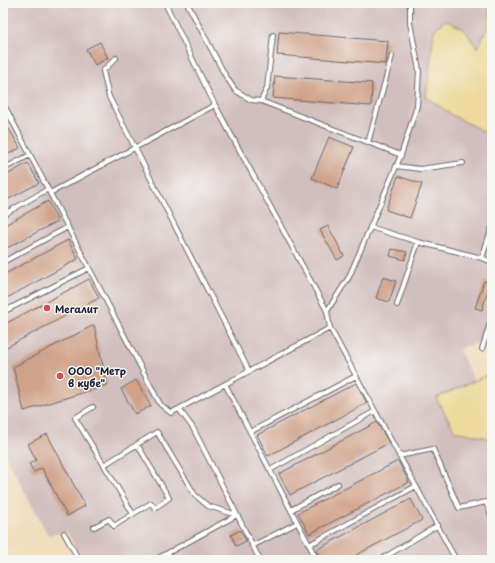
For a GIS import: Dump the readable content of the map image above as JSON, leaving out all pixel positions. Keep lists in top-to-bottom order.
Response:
{
  "places": ["Мегалит", "ООО \"Метр в кубе\""]
}
